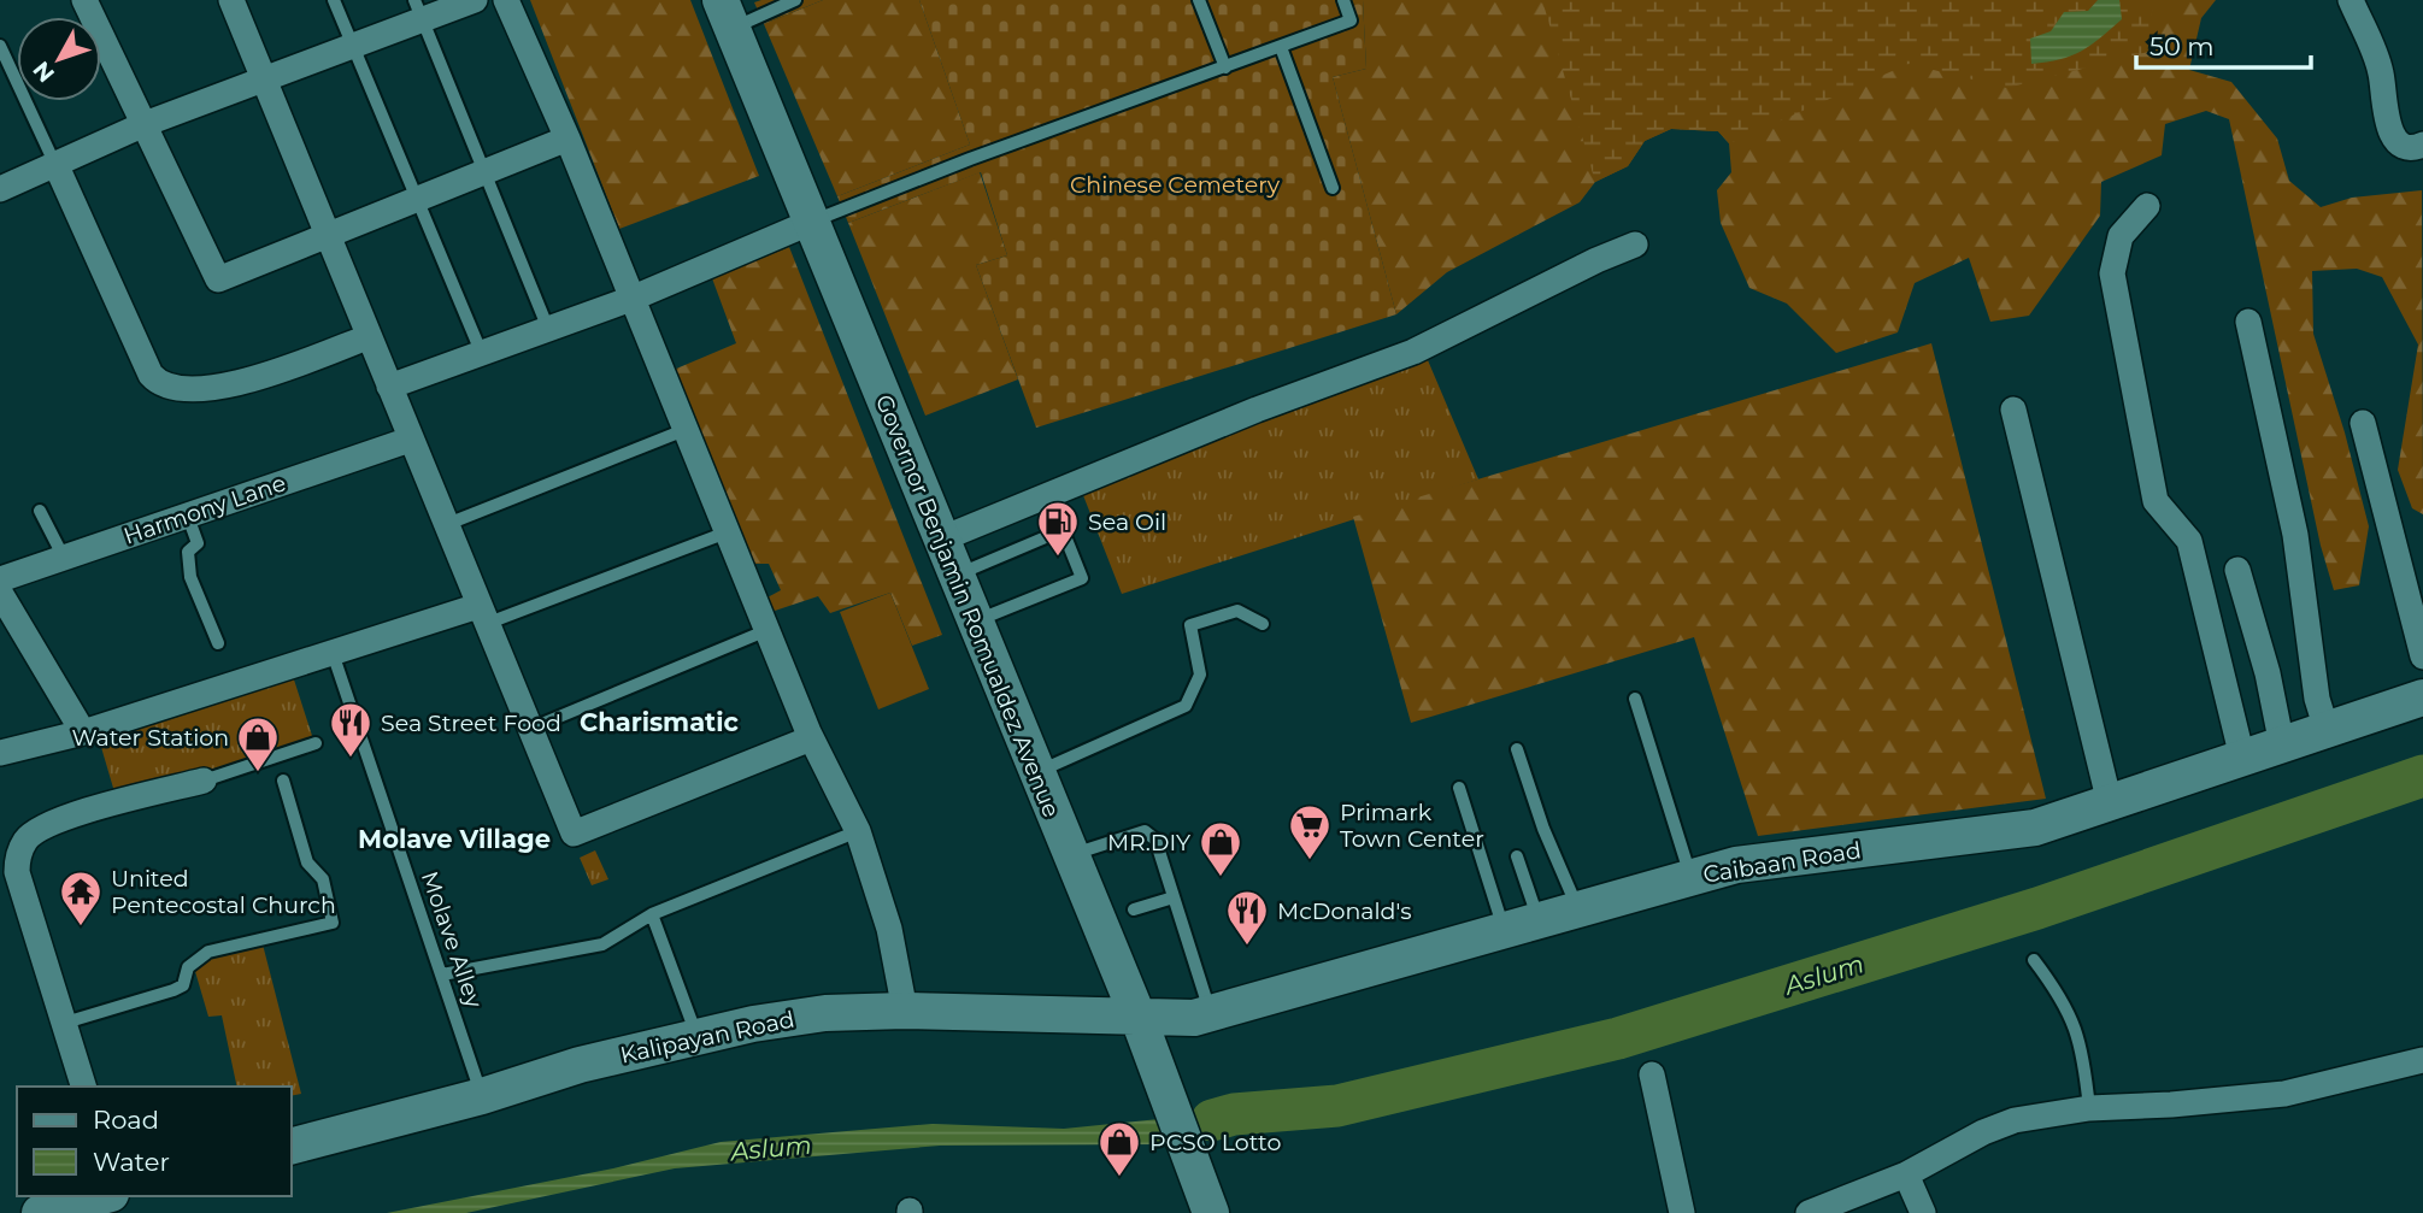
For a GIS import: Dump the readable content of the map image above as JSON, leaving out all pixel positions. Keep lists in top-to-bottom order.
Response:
{
  "streets": {
    "street": [
      "Harmony Lane",
      "Governor Benjamin Romualdez Avenue",
      "Caibaan Road",
      "Kalipayan Road"
    ],
    "lane": ["Molave Alley"]
  },
  "crossings": [
    ["Governor Benjamin Romualdez Avenue", "Caibaan Road"],
    ["Governor Benjamin Romualdez Avenue", "Kalipayan Road"],
    ["Caibaan Road", "Kalipayan Road"],
    ["Molave Alley", "Kalipayan Road"]
  ],
  "districts": ["Charismatic", "Molave Village"],
  "water": ["Aslum"],
  "parks": ["Chinese Cemetery"],
  "places": {
    "fuel station": ["Sea Oil"],
    "restaurant": ["Sea Street Food", "McDonald's"],
    "shop": ["Water Station", "MR.DIY", "PCSO Lotto"],
    "supermarket": ["Primark Town Center"],
    "temple": ["United Pentecostal Church"]
  },
  "legend": ["Road", "Water"],
  "scale_bar": "50 m",
  "north": "bottom left"
}
